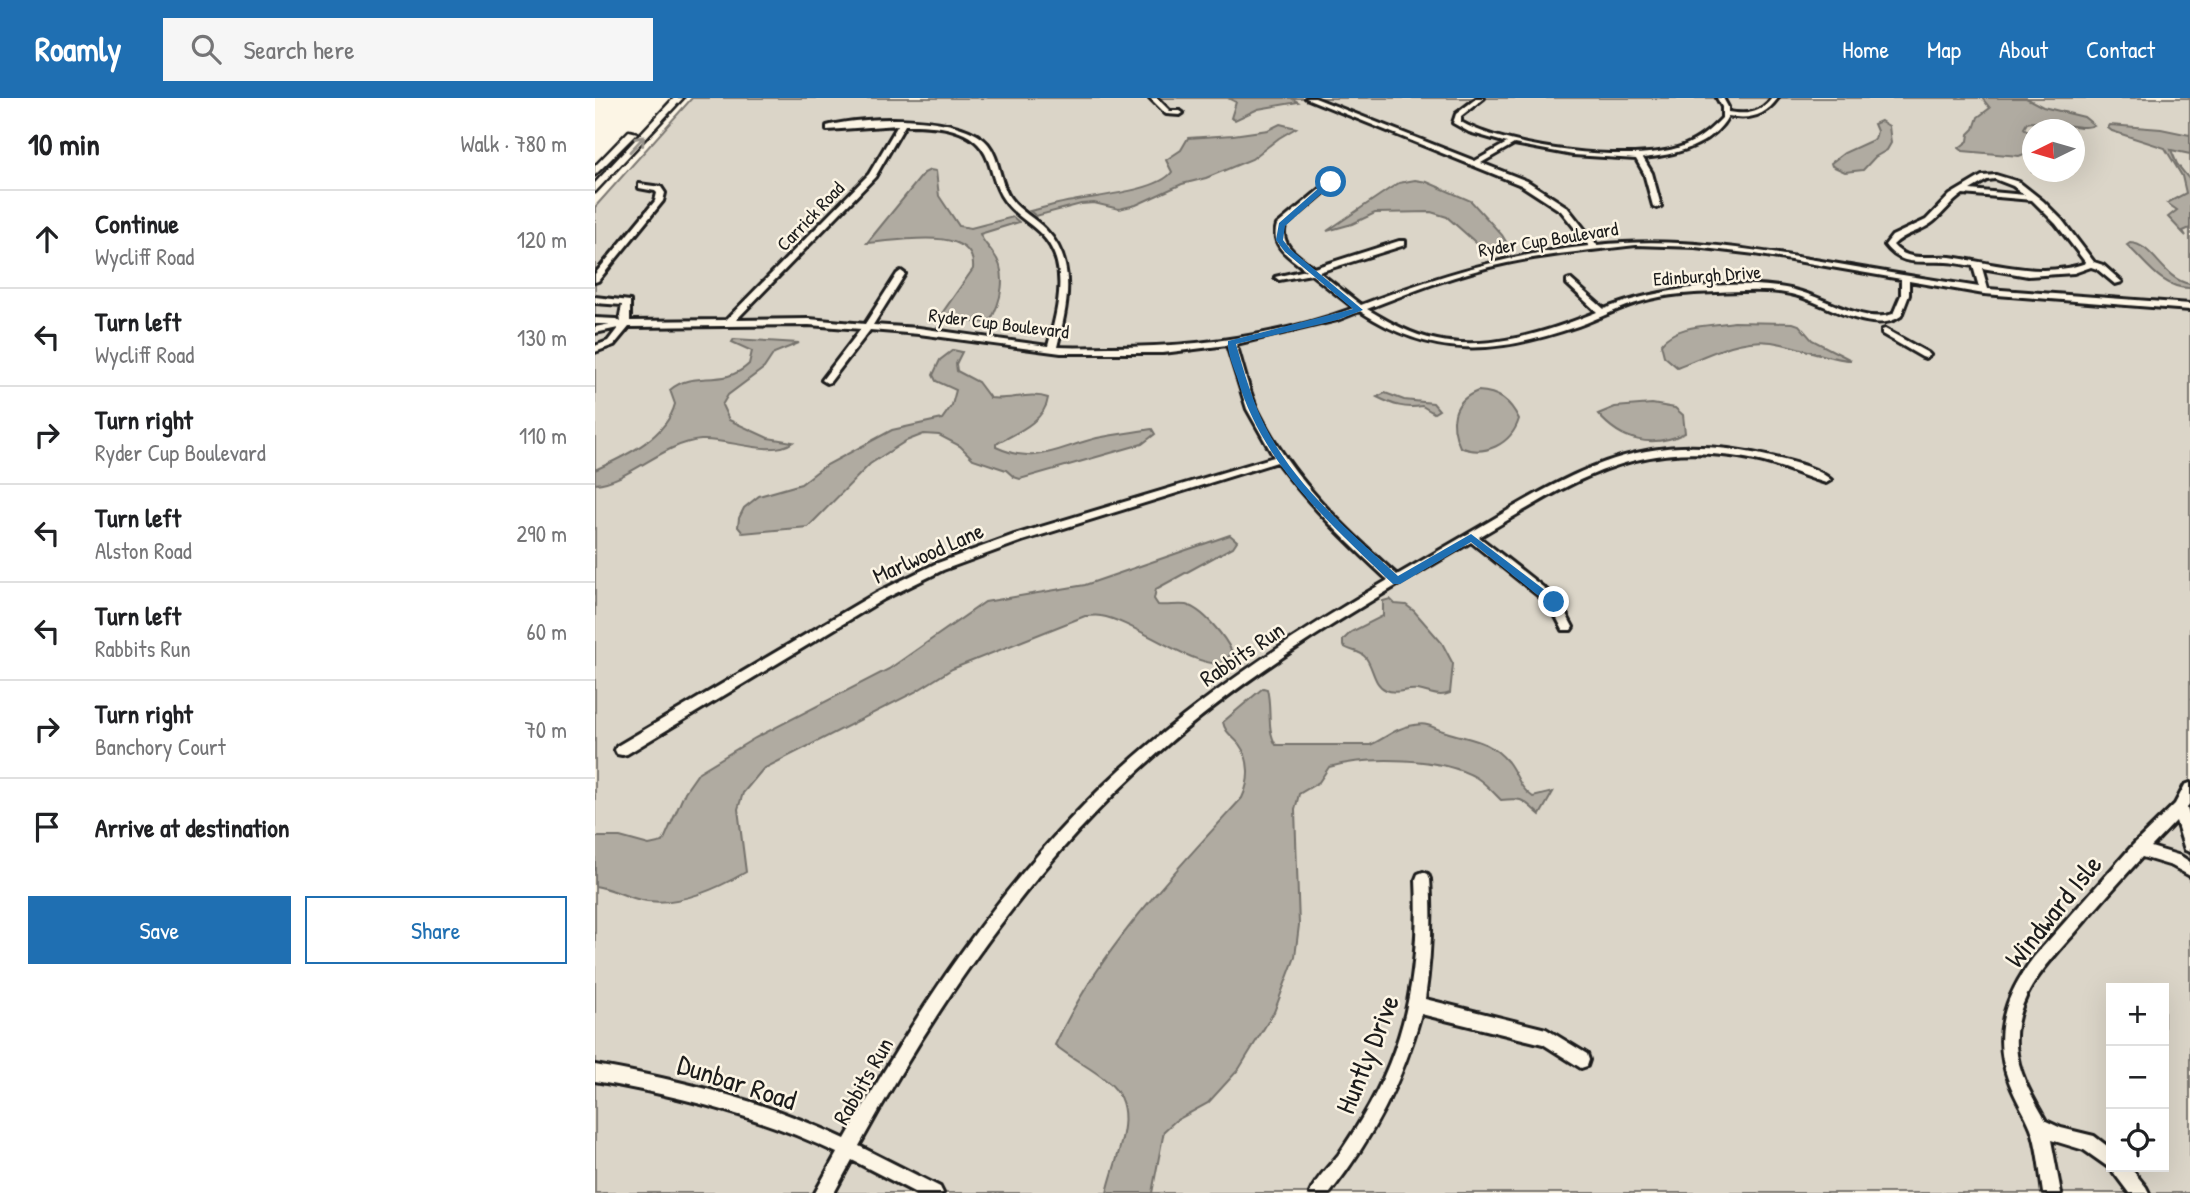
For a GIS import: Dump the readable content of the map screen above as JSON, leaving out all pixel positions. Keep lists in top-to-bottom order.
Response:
{
  "streets": {
    "street": [
      "Carrick Road",
      "Ryder Cup Boulevard",
      "Edinburgh Drive",
      "Marlwood Lane",
      "Rabbits Run",
      "Windward Isle",
      "Huntly Drive",
      "Dunbar Road"
    ]
  },
  "crossings": [
    ["Carrick Road", "Ryder Cup Boulevard"],
    ["Ryder Cup Boulevard", "Edinburgh Drive"],
    ["Rabbits Run", "Dunbar Road"]
  ],
  "north": "left",
  "page": {
    "header": "Roamly",
    "search": "Search here",
    "nav": [
      "Home",
      "Map",
      "About",
      "Contact"
    ],
    "heading": ["10 min", "Walk · 780 m"],
    "list": [
      ["Continue", "Wycliff Road", "120 m"],
      ["Turn left", "Wycliff Road", "130 m"],
      ["Turn right", "Ryder Cup Boulevard", "110 m"],
      ["Turn left", "Alston Road", "290 m"],
      ["Turn left", "Rabbits Run", "60 m"],
      ["Turn right", "Banchory Court", "70 m"],
      "Arrive at destination"
    ],
    "buttons": ["Save", "Share"],
    "map_buttons": ["+", "−"]
  }
}
